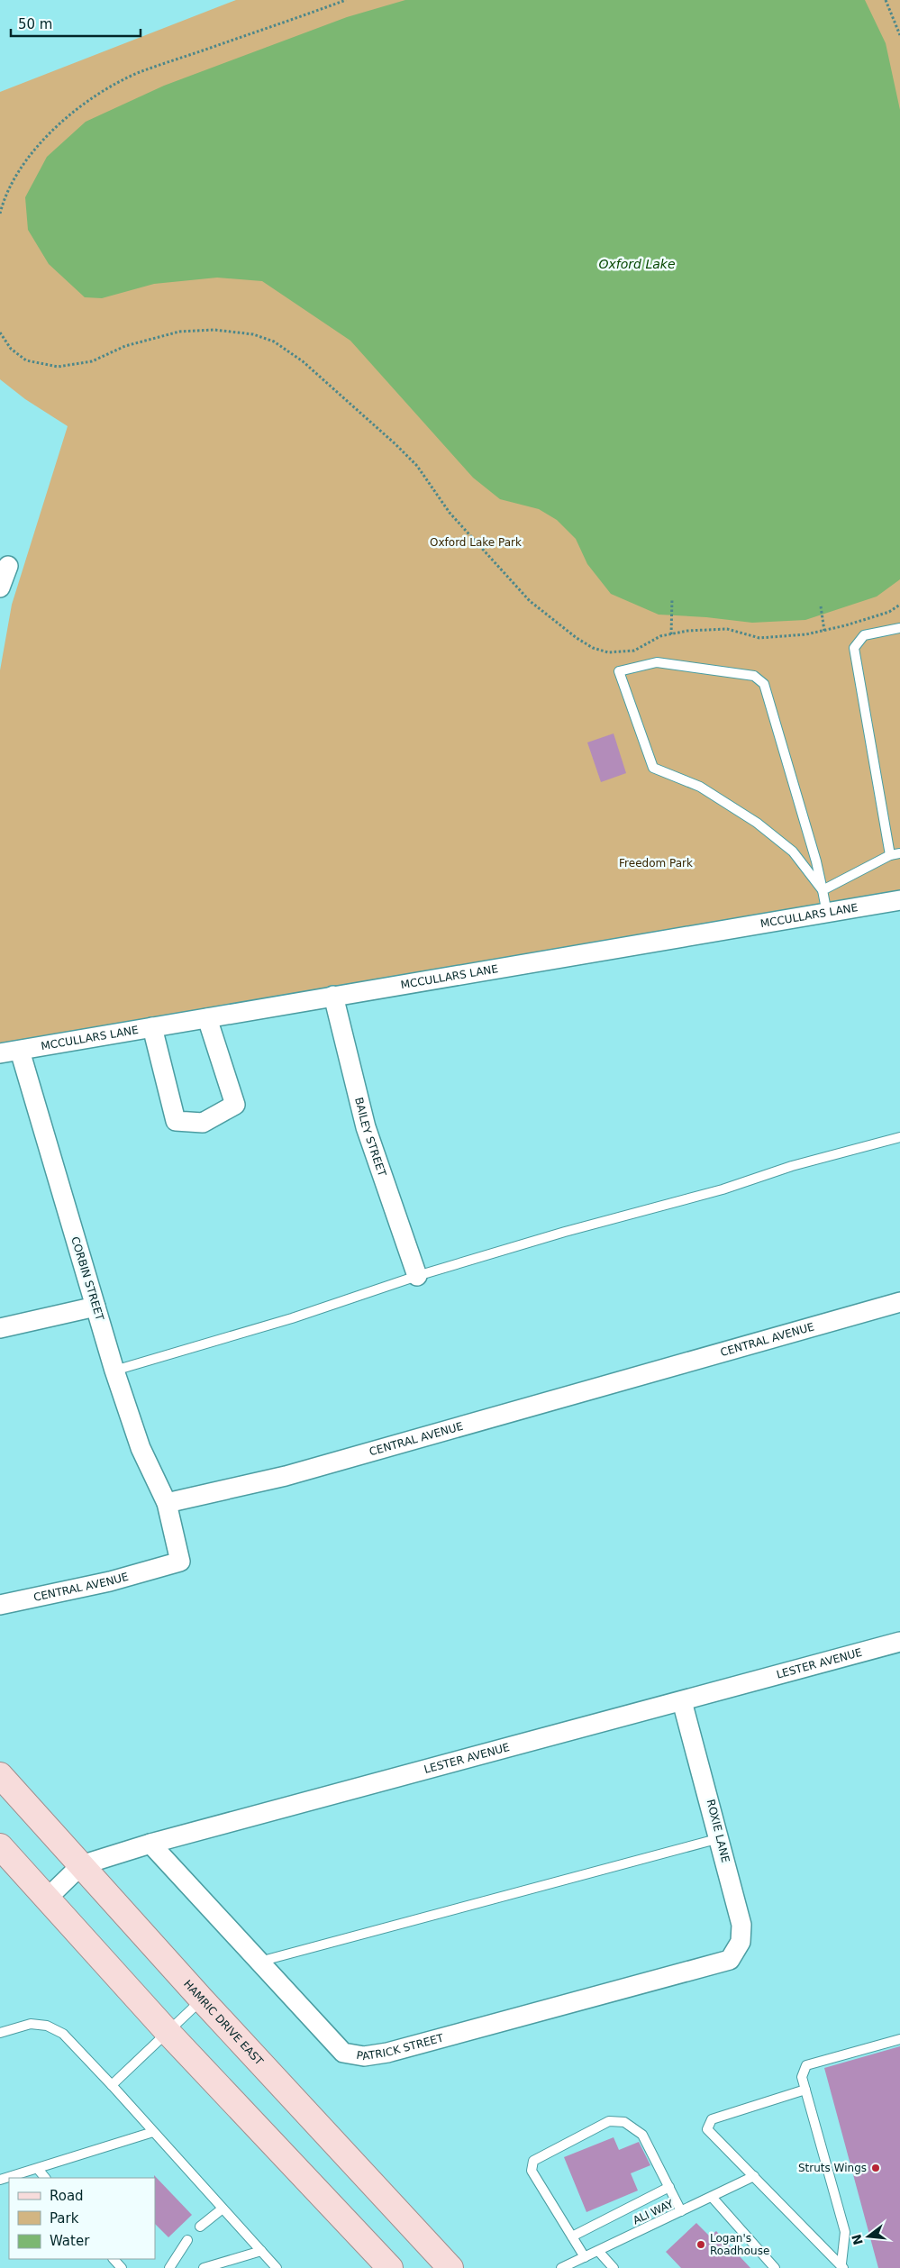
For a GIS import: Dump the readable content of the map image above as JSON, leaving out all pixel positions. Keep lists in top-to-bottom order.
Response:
{
  "streets": {
    "main road": ["HAMRIC DRIVE EAST"],
    "street": [
      "MCCULLARS LANE",
      "BAILEY STREET",
      "CORBIN STREET",
      "CENTRAL AVENUE",
      "LESTER AVENUE",
      "ROXIE LANE",
      "PATRICK STREET"
    ],
    "lane": ["ALI WAY"]
  },
  "crossings": [
    ["MCCULLARS LANE", "BAILEY STREET"],
    ["MCCULLARS LANE", "CORBIN STREET"],
    ["CORBIN STREET", "CENTRAL AVENUE"],
    ["LESTER AVENUE", "ROXIE LANE"],
    ["LESTER AVENUE", "HAMRIC DRIVE EAST"],
    ["LESTER AVENUE", "PATRICK STREET"],
    ["ROXIE LANE", "PATRICK STREET"]
  ],
  "water": ["Oxford Lake"],
  "parks": ["Oxford Lake Park", "Freedom Park"],
  "places": ["Struts Wings", "Logan's Roadhouse"],
  "legend": ["Road", "Park", "Water"],
  "scale_bar": "50 m",
  "north": "left"
}
